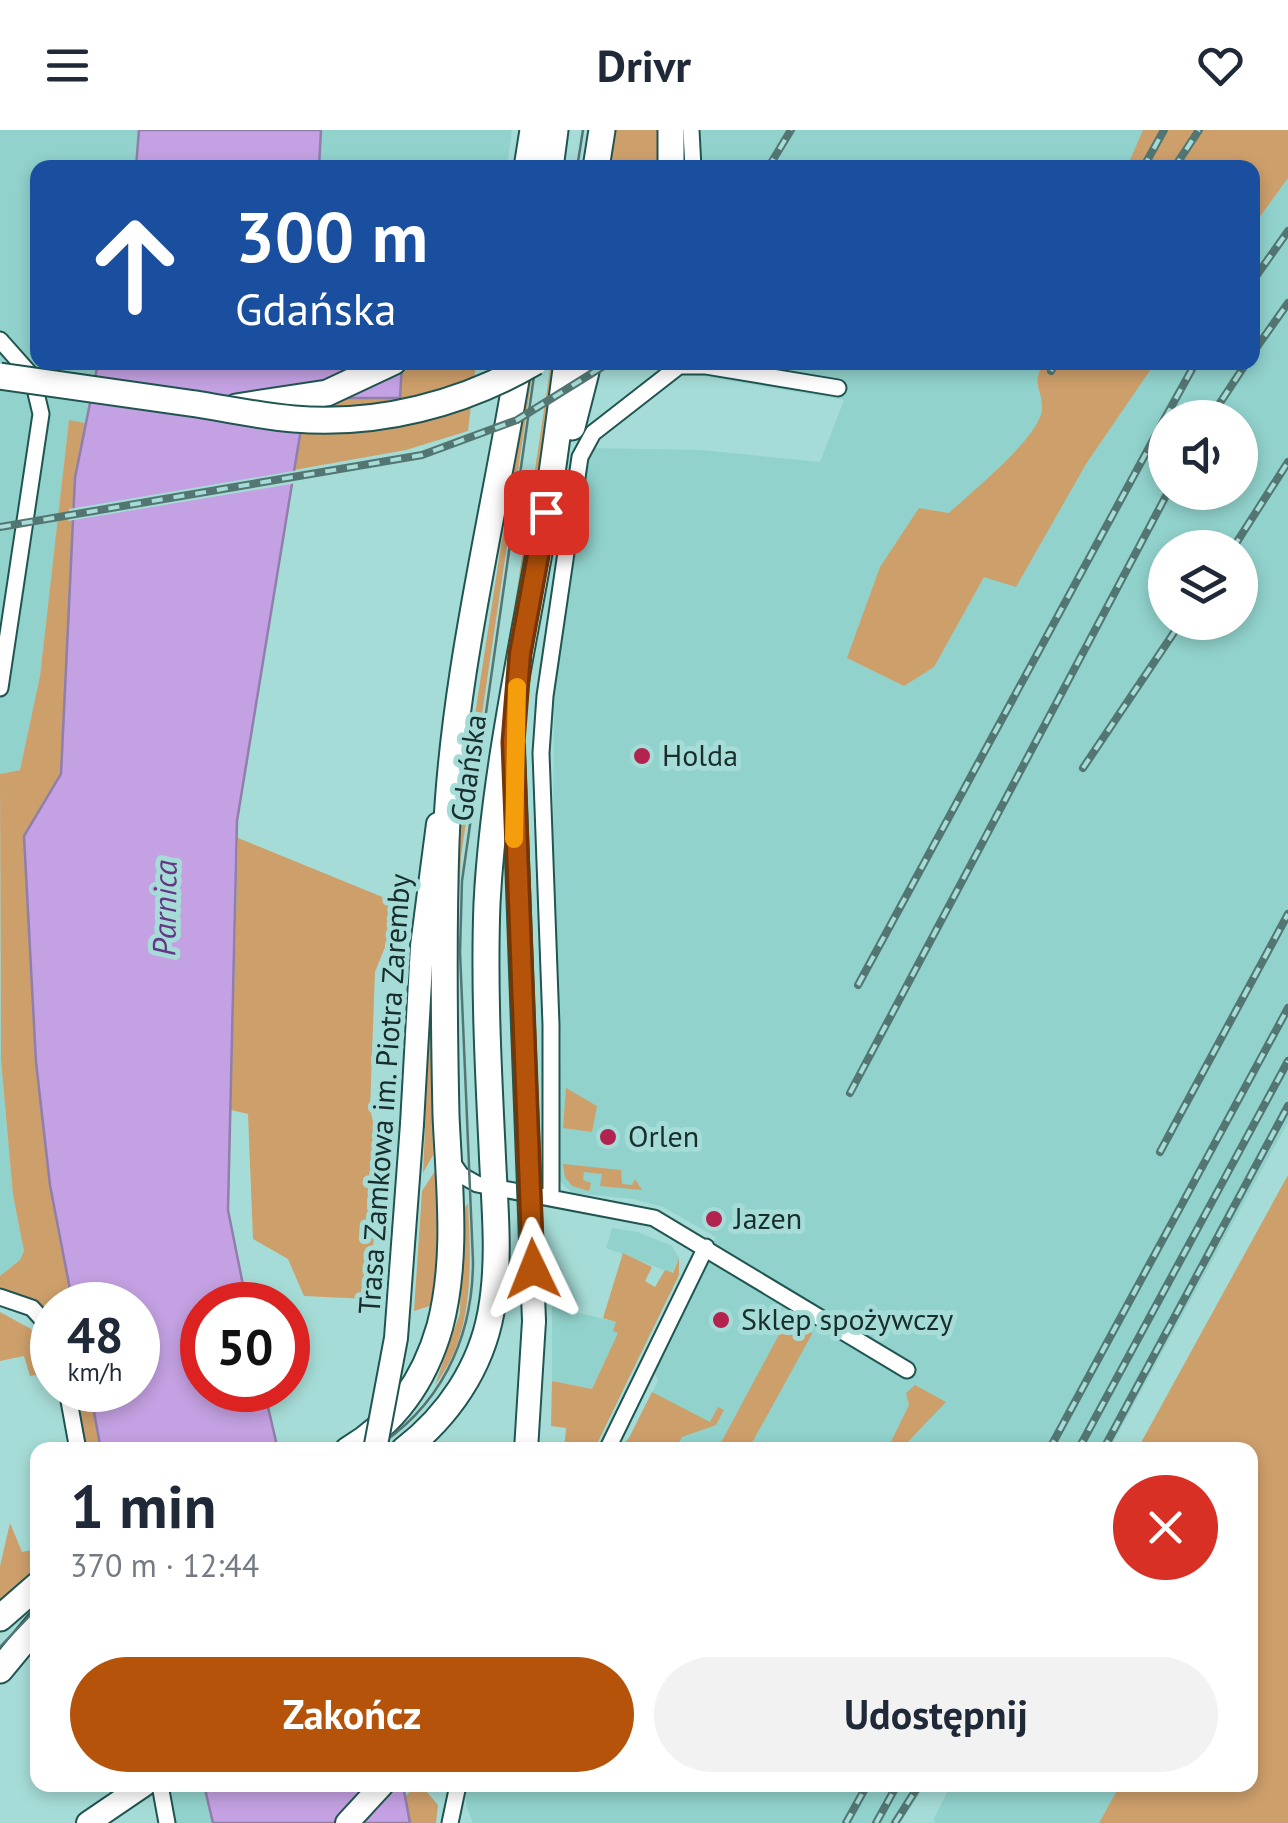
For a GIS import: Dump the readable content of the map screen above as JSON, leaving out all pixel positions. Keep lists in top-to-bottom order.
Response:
{
  "streets": {
    "main road": ["Gdańska", "Trasa Zamkowa im. Piotra Zaremby"]
  },
  "crossings": [
    ["Gdańska", "Trasa Zamkowa im. Piotra Zaremby"]
  ],
  "water": ["Parnica"],
  "places": [
    "Holda",
    "Orlen",
    "Jazen",
    "Sklep spożywczy"
  ],
  "page": {
    "header": "Drivr",
    "turn": ["300 m", "Gdańska"],
    "speed": "48 km/h",
    "limit": "50",
    "heading": ["1 min", "370 m · 12:44"],
    "buttons": ["Zakończ", "Udostępnij"]
  }
}
